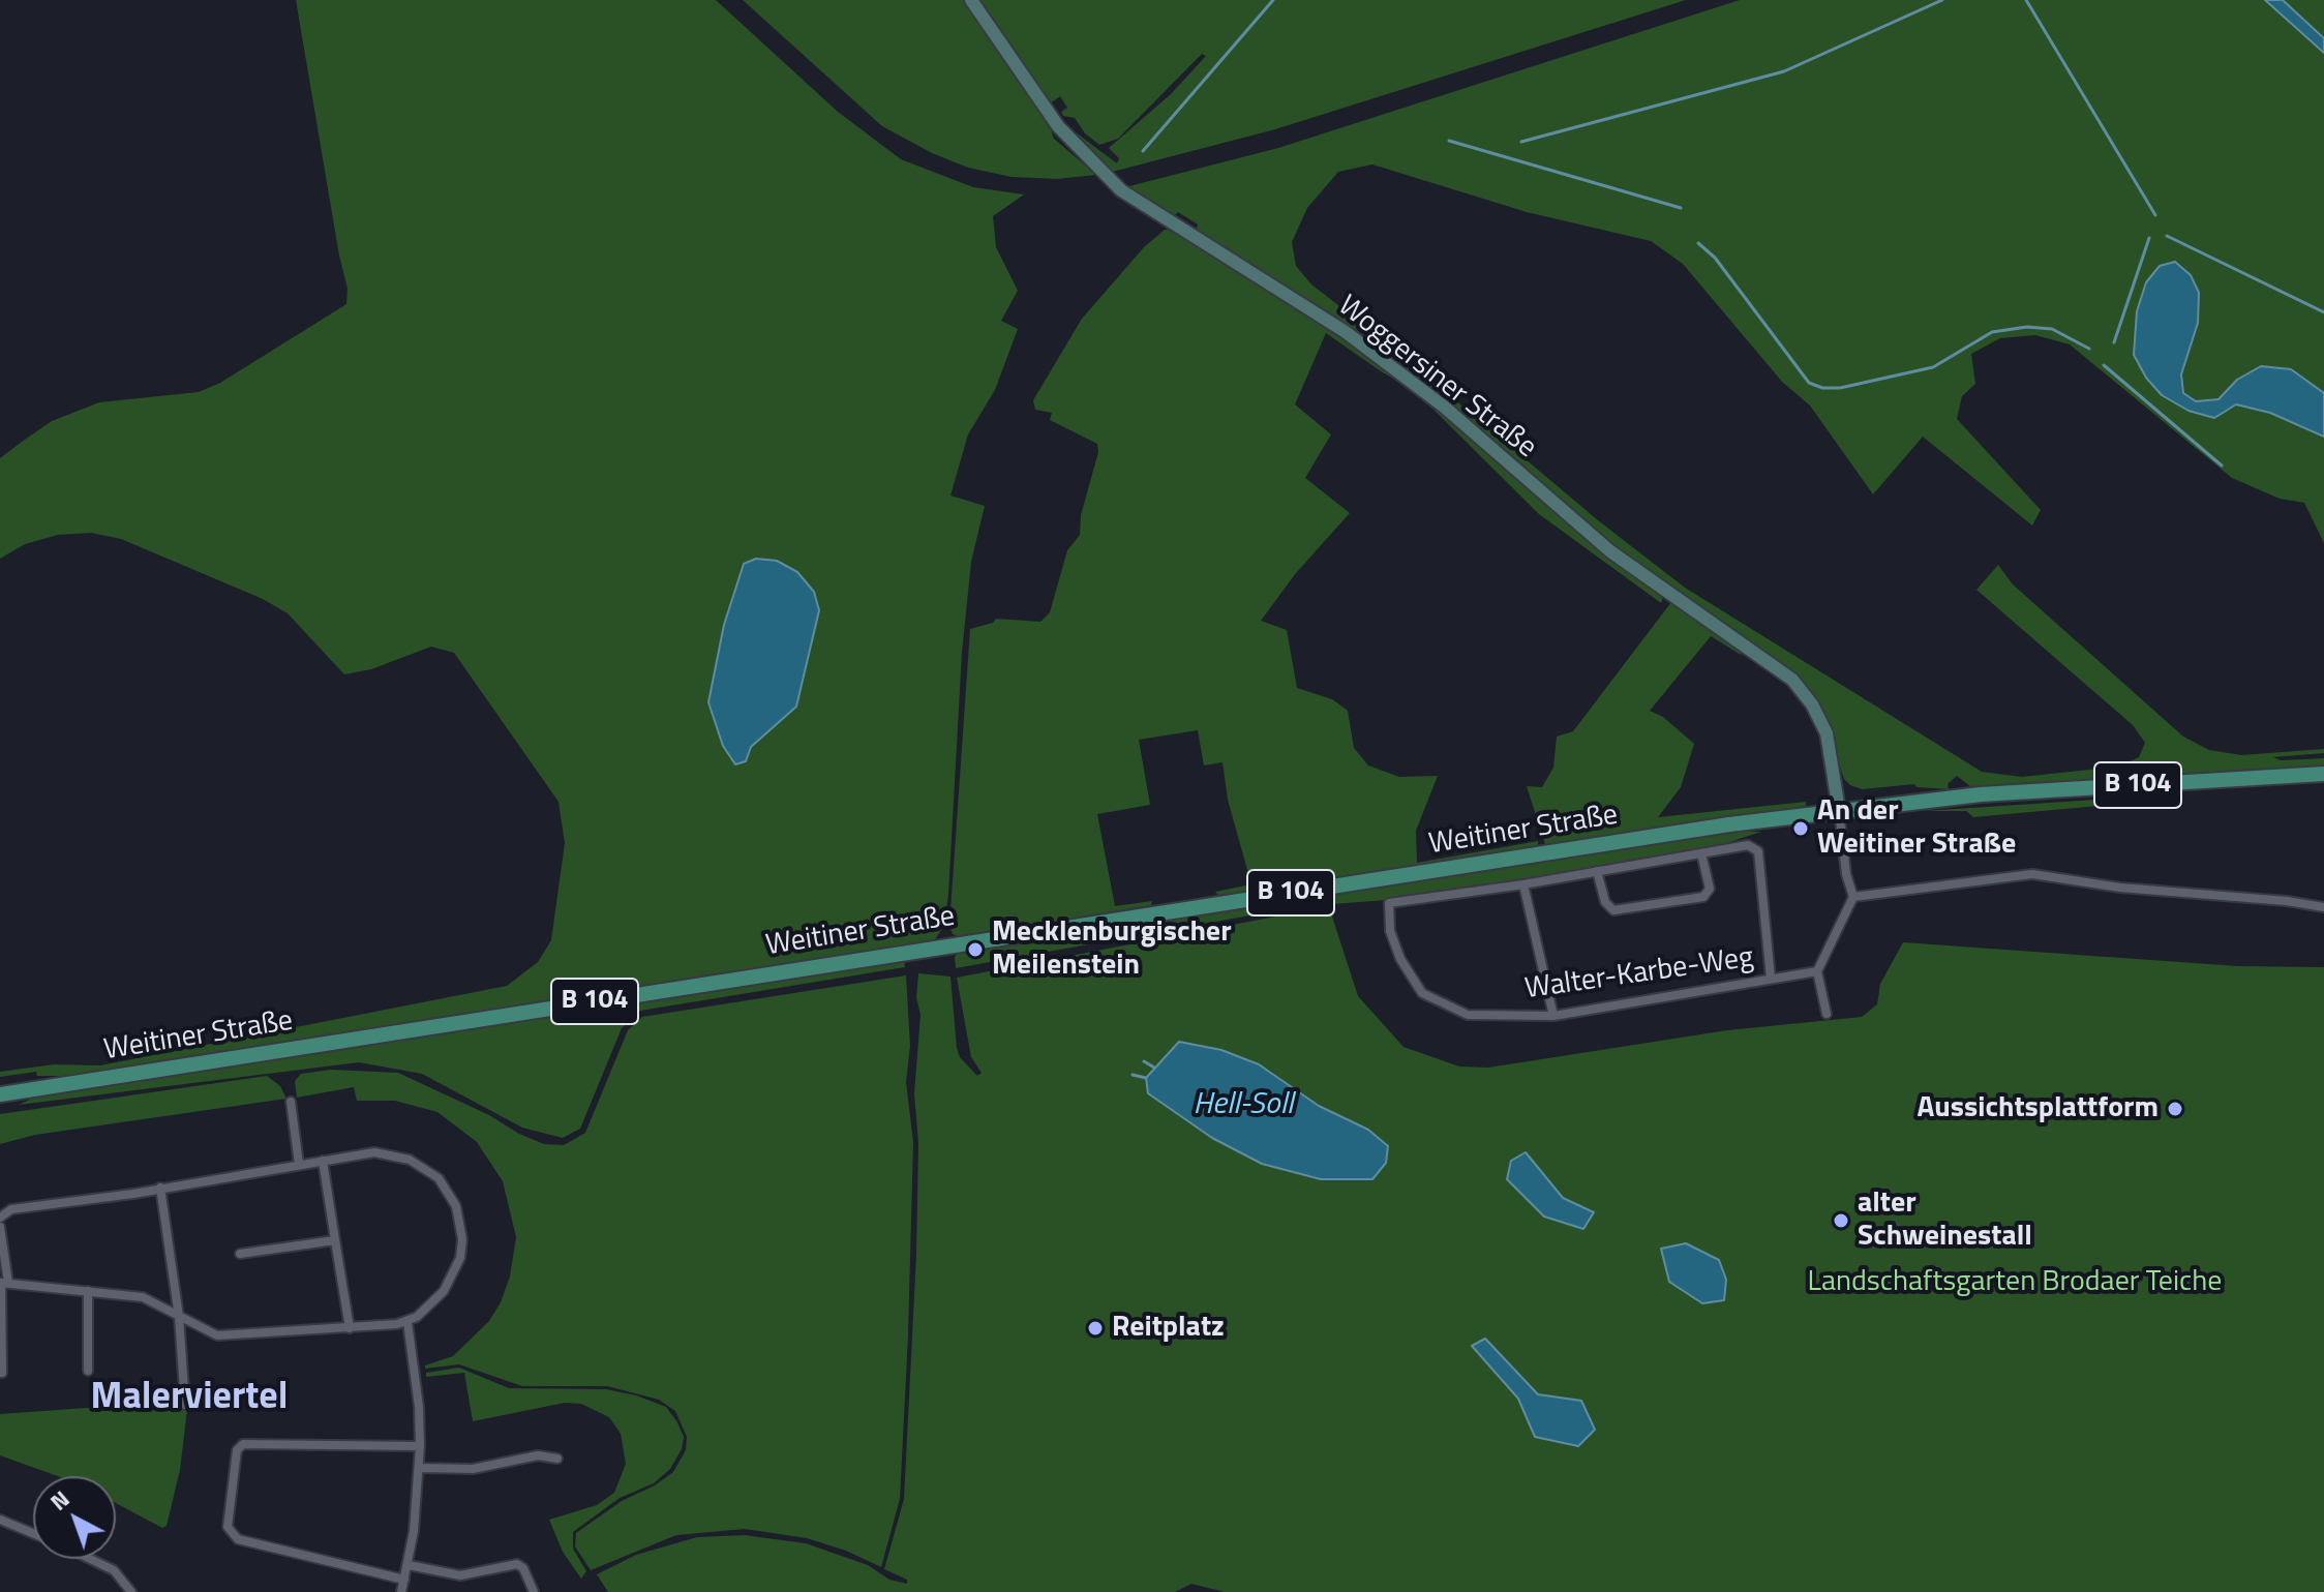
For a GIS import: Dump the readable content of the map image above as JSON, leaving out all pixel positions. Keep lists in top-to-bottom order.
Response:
{
  "streets": {
    "main road": ["Woggersiner Straße", "B 104", "Weitiner Straße"],
    "street": ["Walter-Karbe-Weg"]
  },
  "crossings": [
    ["Woggersiner Straße", "Weitiner Straße"]
  ],
  "districts": ["Malerviertel"],
  "water": ["Hell-Soll"],
  "parks": ["Landschaftsgarten Brodaer Teiche"],
  "places": [
    "An der Weitiner Straße",
    "Mecklenburgischer Meilenstein",
    "Aussichtsplattform",
    "alter Schweinestall",
    "Reitplatz"
  ],
  "north": "top left"
}
